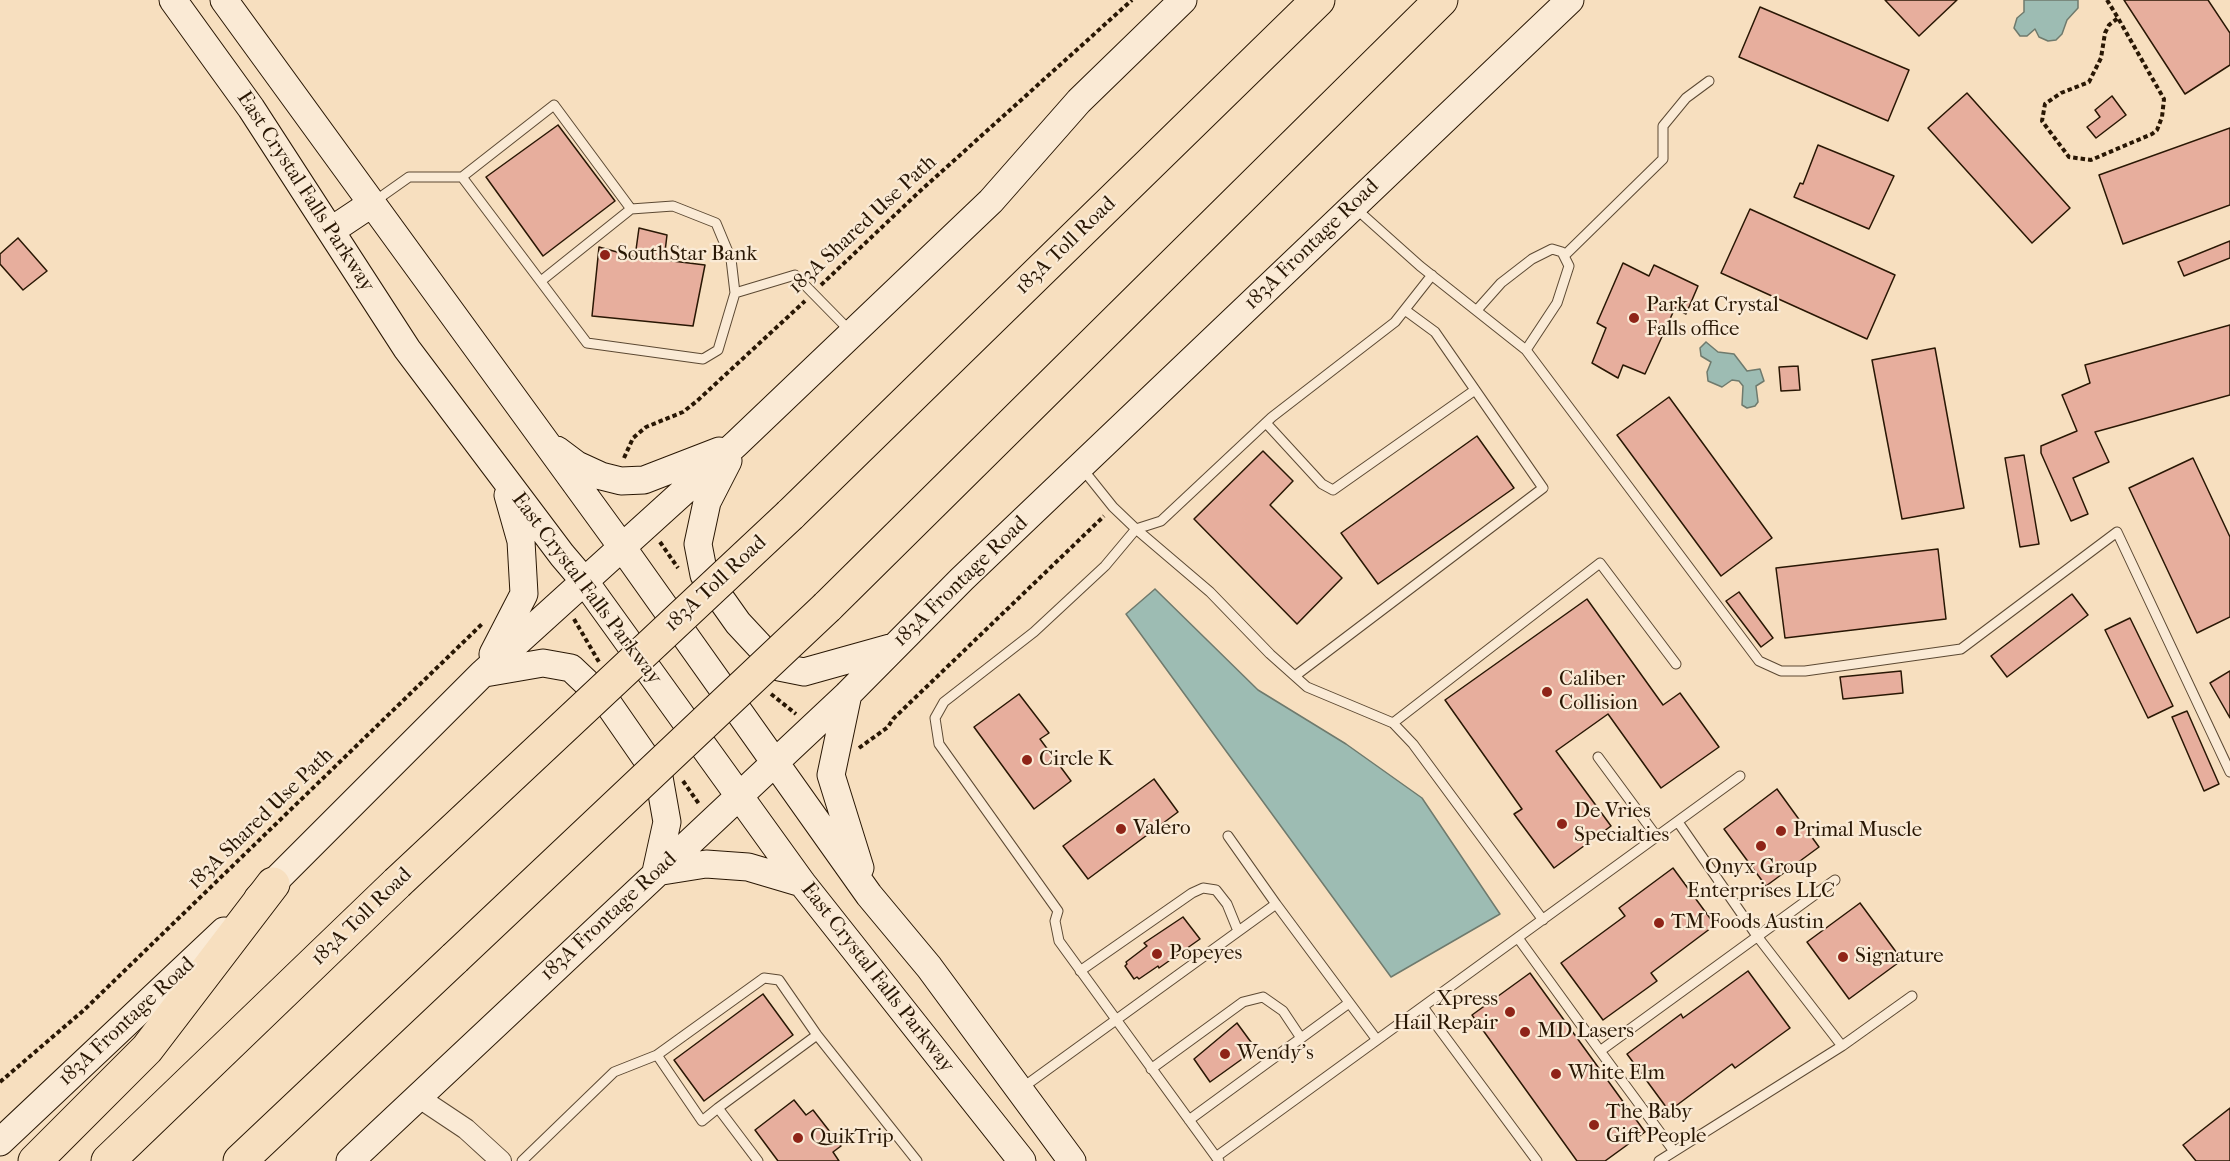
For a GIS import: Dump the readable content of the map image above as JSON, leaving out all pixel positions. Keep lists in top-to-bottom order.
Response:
{
  "streets": {
    "highway": ["183A Toll Road"],
    "main road": ["East Crystal Falls Parkway", "183A Frontage Road"],
    "path": ["183A Shared Use Path"]
  },
  "crossings": [
    ["East Crystal Falls Parkway", "183A Frontage Road"]
  ],
  "places": [
    "SouthStar Bank",
    "Park at Crystal Falls office",
    "Caliber Collision",
    "Circle K",
    "De Vries Specialties",
    "Valero",
    "Primal Muscle",
    "Onyx Group Enterprises LLC",
    "TM Foods Austin",
    "Popeyes",
    "Signature",
    "Xpress Hail Repair",
    "MD Lasers",
    "Wendy's",
    "White Elm",
    "The Baby Gift People",
    "QuikTrip"
  ]
}
